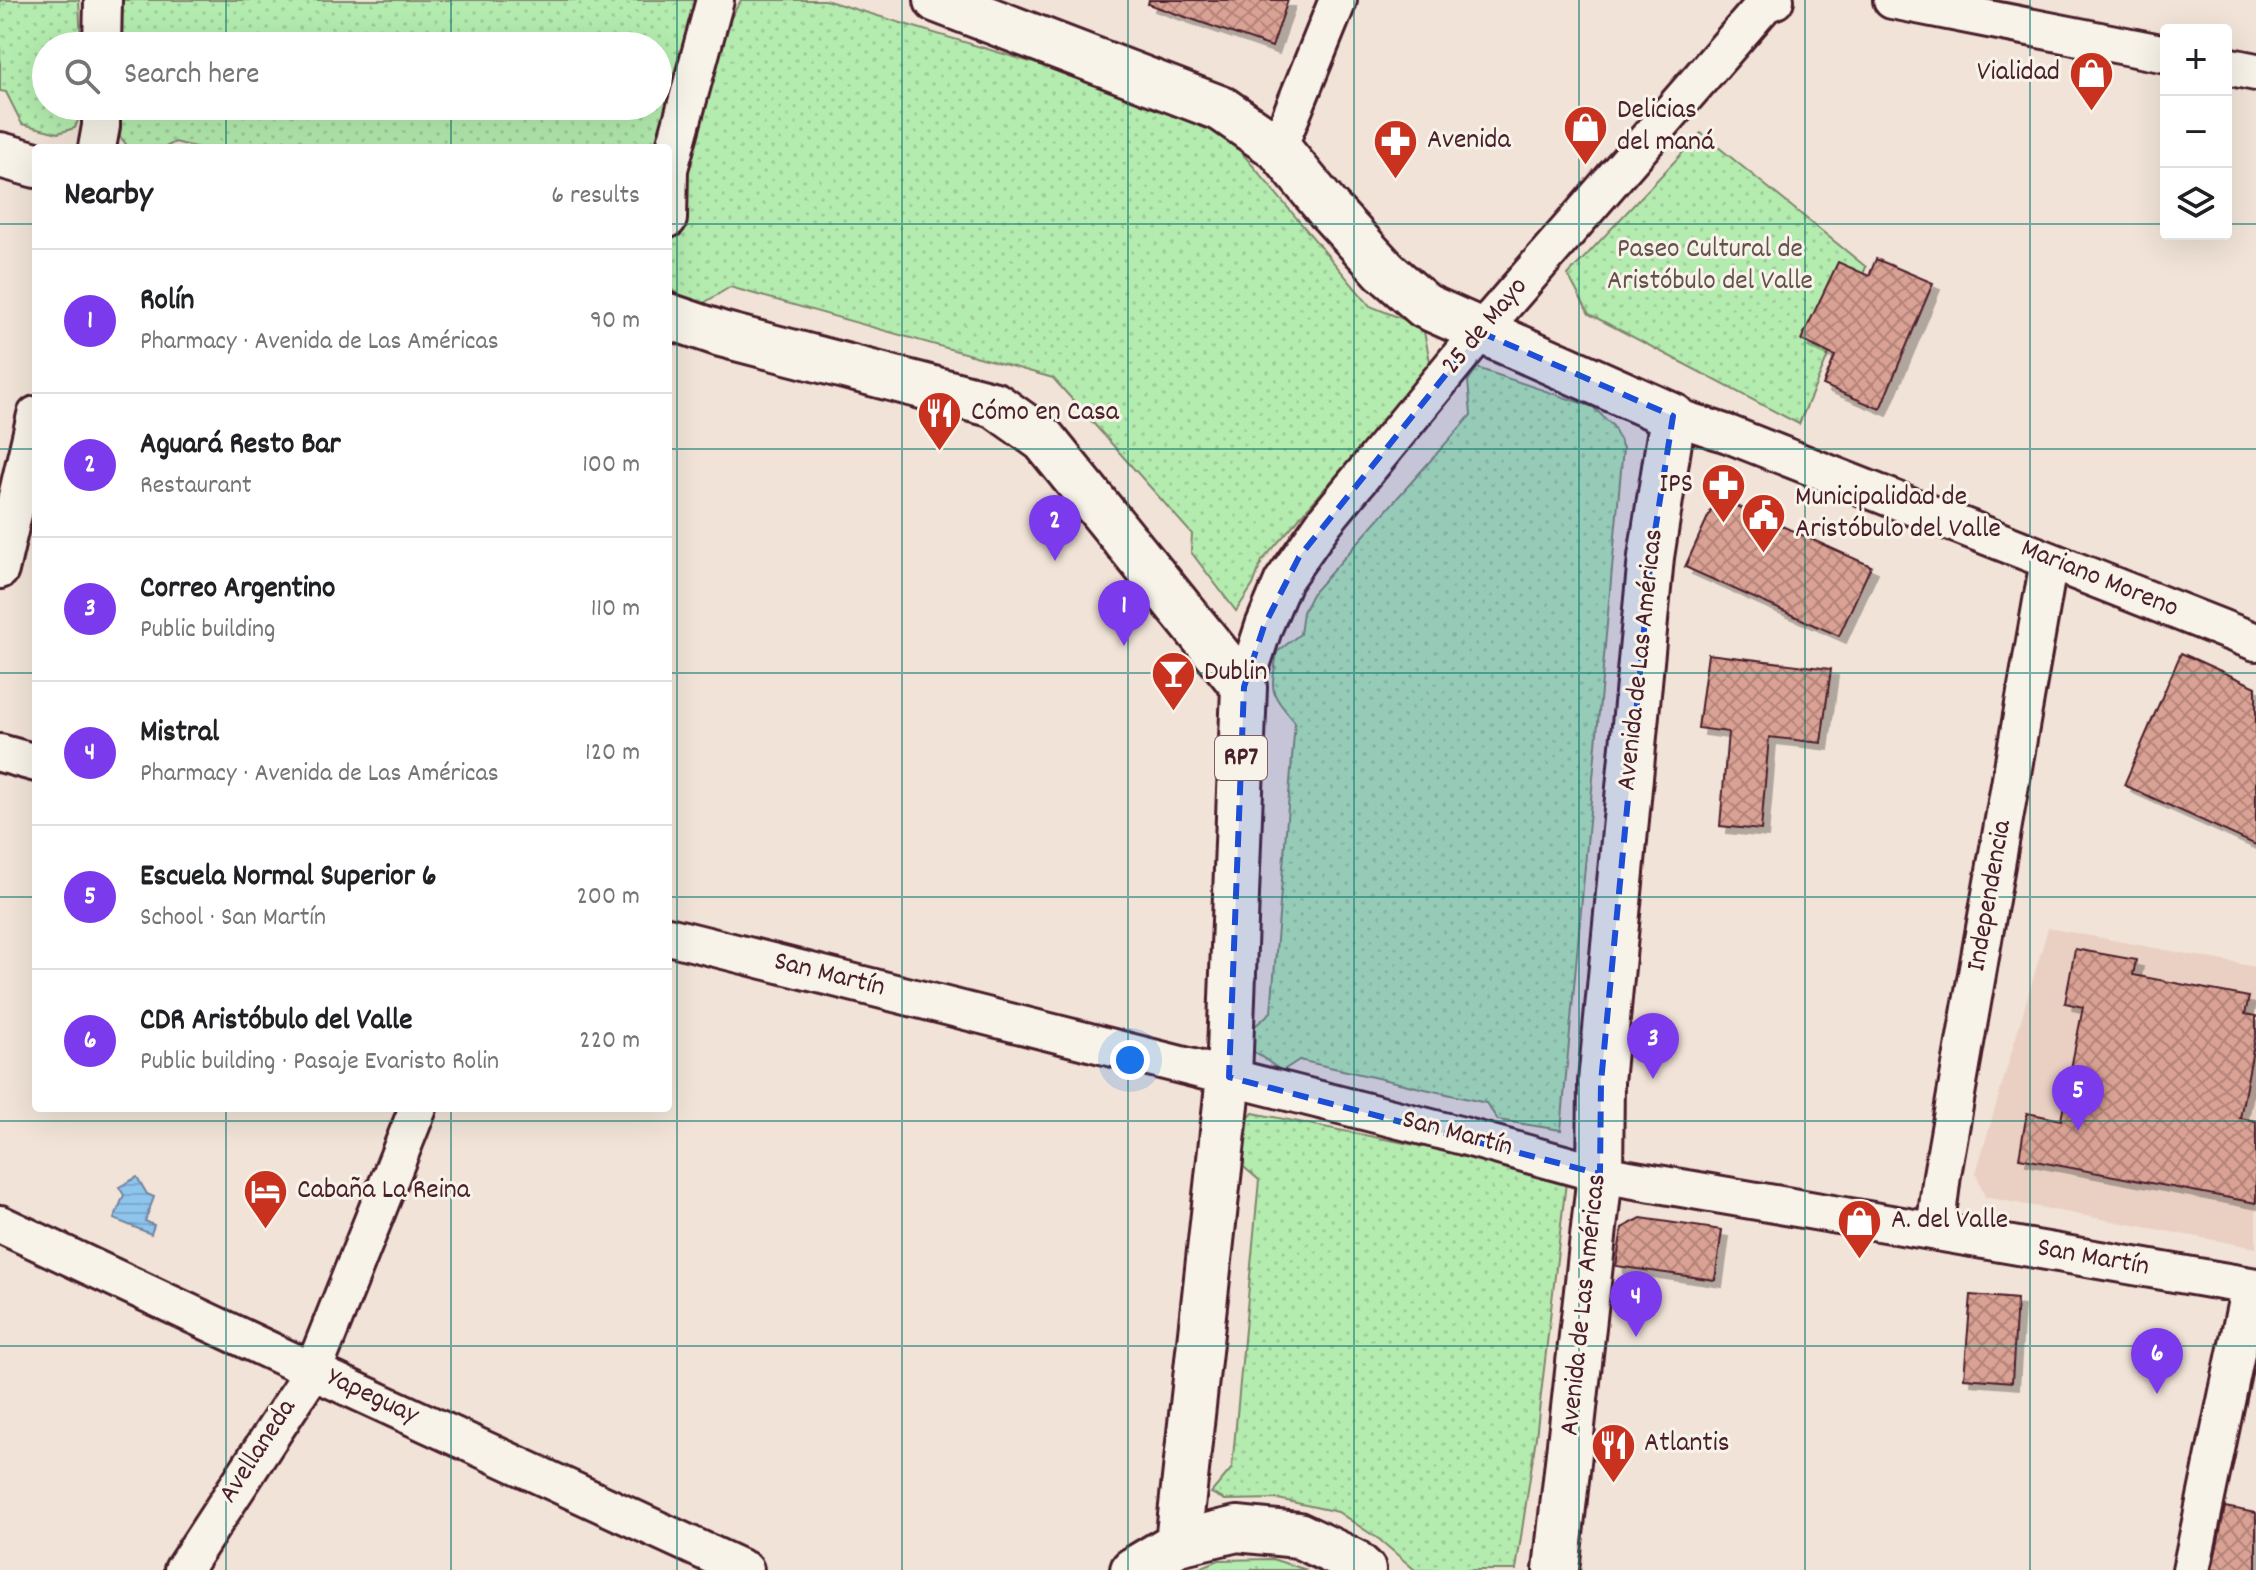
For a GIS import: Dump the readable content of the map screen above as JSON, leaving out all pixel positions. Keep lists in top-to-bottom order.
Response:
{
  "streets": {
    "main road": ["Avenida de Las Américas", "RP7"],
    "street": [
      "25 de Mayo",
      "Mariano Moreno",
      "Independencia",
      "San Martín",
      "Yapeguay",
      "Avellaneda"
    ]
  },
  "crossings": [
    ["25 de Mayo", "RP7"],
    ["Mariano Moreno", "Avenida de Las Américas"],
    ["Mariano Moreno", "Independencia"],
    ["Avenida de Las Américas", "San Martín"],
    ["RP7", "San Martín"],
    ["Independencia", "San Martín"],
    ["Yapeguay", "Avellaneda"]
  ],
  "parks": ["Paseo Cultural de Aristóbulo del Valle"],
  "places": {
    "shop": ["Vialidad", "Delicias del maná", "A. del Valle"],
    "pharmacy": ["Avenida", "IPS"],
    "restaurant": ["Cómo en Casa", "Atlantis"],
    "public building": ["Municipalidad de Aristóbulo del Valle"],
    "bar": ["Dublin"],
    "hotel": ["Cabaña La Reina"]
  },
  "page": {
    "map_buttons": ["+", "−"],
    "search": "Search here",
    "heading": ["Nearby", "6 results"],
    "list": [
      {
        "mark": "1",
        "name": "Rolín",
        "note": "Pharmacy · Avenida de Las Américas",
        "value": "90 m"
      },
      {
        "mark": "2",
        "name": "Aguará Resto Bar",
        "note": "Restaurant",
        "value": "100 m"
      },
      {
        "mark": "3",
        "name": "Correo Argentino",
        "note": "Public building",
        "value": "110 m"
      },
      {
        "mark": "4",
        "name": "Mistral",
        "note": "Pharmacy · Avenida de Las Américas",
        "value": "120 m"
      },
      {
        "mark": "5",
        "name": "Escuela Normal Superior 6",
        "note": "School · San Martín",
        "value": "200 m"
      },
      {
        "mark": "6",
        "name": "CDR Aristóbulo del Valle",
        "note": "Public building · Pasaje Evaristo Rolin",
        "value": "220 m"
      }
    ],
    "pins": [
      "2",
      "1",
      "3",
      "5",
      "4",
      "6"
    ]
  }
}
